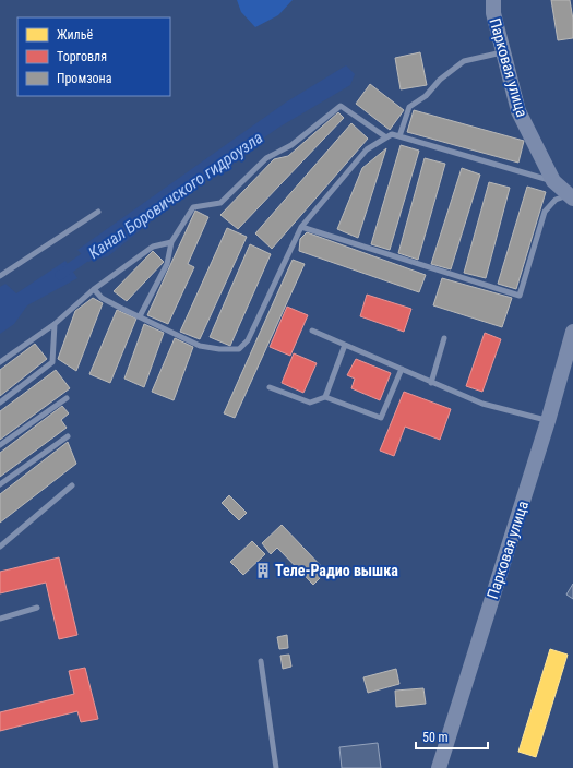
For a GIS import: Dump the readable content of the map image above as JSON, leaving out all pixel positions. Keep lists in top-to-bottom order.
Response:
{
  "streets": {
    "street": ["Парковая улица"]
  },
  "water": ["Канал Боровичского гидроузла"],
  "places": {
    "building": ["Теле-Радио вышка"]
  },
  "legend": ["Жильё", "Торговля", "Промзона"],
  "scale_bar": "50 m"
}
